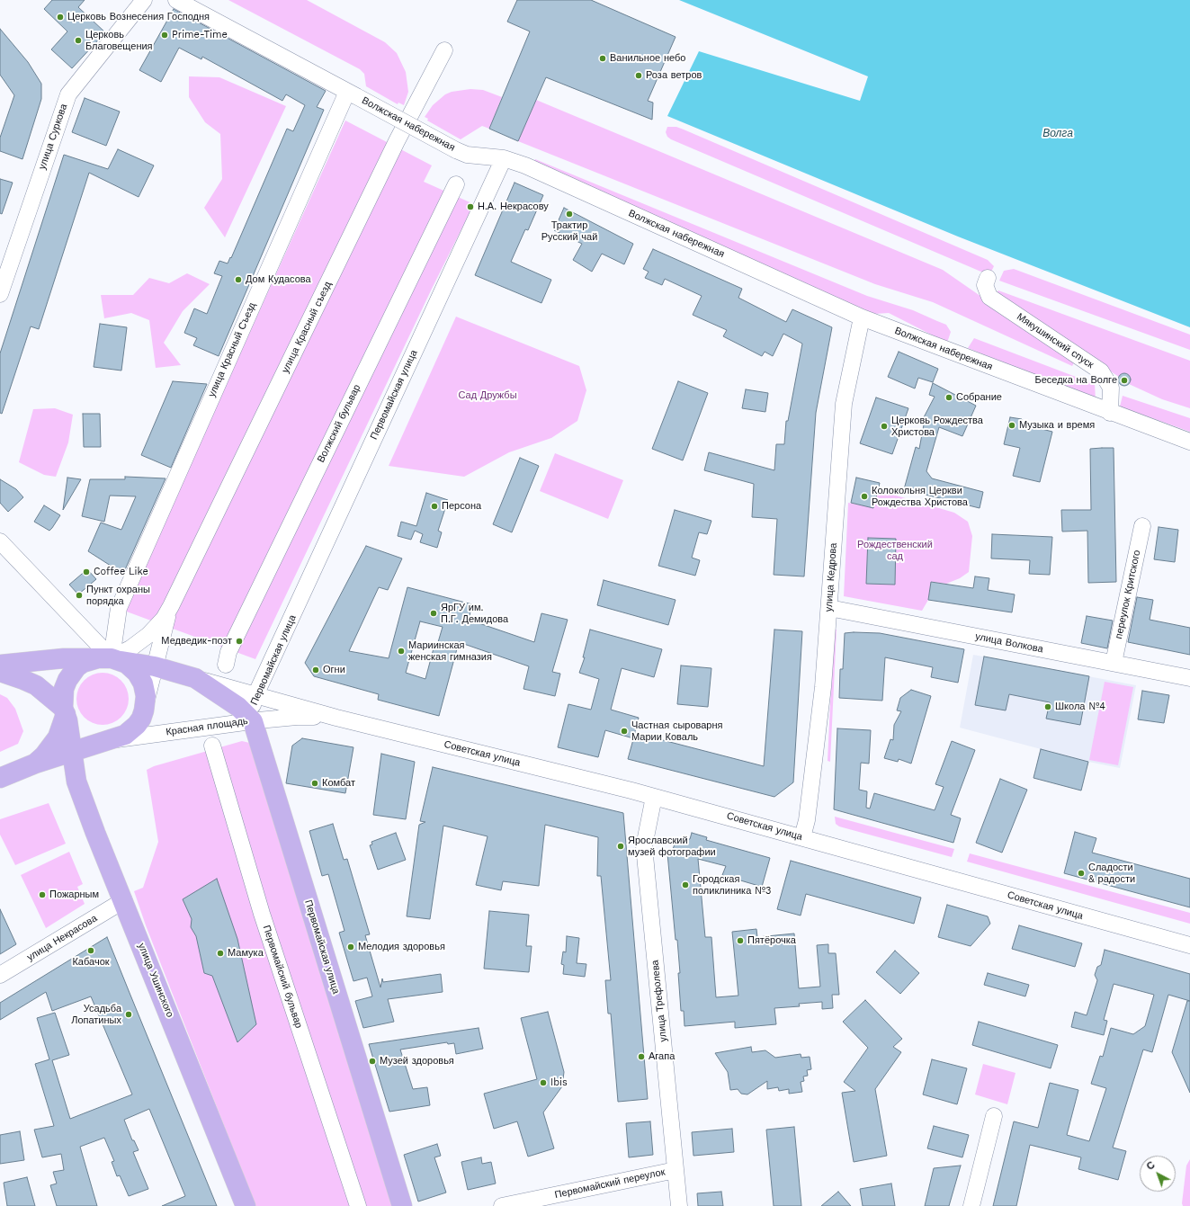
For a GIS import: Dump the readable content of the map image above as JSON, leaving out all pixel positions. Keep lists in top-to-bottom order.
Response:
{
  "streets": {
    "main road": ["Первомайская улица", "Красная площадь", "улица Ушинского"],
    "street": [
      "Волжская набережная",
      "улица Суркова",
      "улица Красный съезд",
      "Мякушинский спуск",
      "улица Красный Съезд",
      "Волжский бульвар",
      "улица Кедрова",
      "переулок Критского",
      "улица Волкова",
      "Советская улица",
      "улица Некрасова",
      "Первомайский бульвар",
      "улица Трефолева",
      "Первомайский переулок"
    ]
  },
  "crossings": [
    ["Волжская набережная", "Мякушинский спуск"],
    ["Волжская набережная", "улица Красный Съезд"],
    ["Волжская набережная", "Первомайская улица"],
    ["Волжская набережная", "улица Кедрова"],
    ["улица Красный съезд", "Красная площадь"],
    ["улица Красный Съезд", "Красная площадь"],
    ["Первомайская улица", "Красная площадь"],
    ["Первомайская улица", "Советская улица"],
    ["улица Кедрова", "улица Волкова"],
    ["улица Кедрова", "Советская улица"],
    ["переулок Критского", "улица Волкова"],
    ["Красная площадь", "Советская улица"],
    ["Красная площадь", "улица Ушинского"],
    ["Советская улица", "улица Трефолева"],
    ["улица Некрасова", "улица Ушинского"],
    ["улица Трефолева", "Первомайский переулок"]
  ],
  "water": ["Волга"],
  "parks": ["Сад Дружбы", "Рождественский сад"],
  "places": [
    "Церковь Вознесения Господня",
    "Prime-Time",
    "Церковь Благовещения",
    "Ванильное небо",
    "Роза ветров",
    "Н.А. Некрасову",
    "Трактир Русский чай",
    "Дом Кудасова",
    "Беседка на Волге",
    "Собрание",
    "Музыка и время",
    "Церковь Рождества Христова",
    "Колокольня Церкви Рождества Христова",
    "Персона",
    "Coffee Like",
    "Пункт охраны порядка",
    "ЯрГУ им. П.Г. Демидова",
    "Медведик-поэт",
    "Мариинская женская гимназия",
    "Огни",
    "Школа №4",
    "Частная сыроварня Марии Коваль",
    "Комбат",
    "Ярославский музей фотографии",
    "Сладости & радости",
    "Городская поликлиника №3",
    "Пожарным",
    "Пятёрочка",
    "Мелодия здоровья",
    "Кабачок",
    "Мамука",
    "Усадьба Лопатиных",
    "Агапа",
    "Музей здоровья",
    "Ibis"
  ],
  "north": "top left"
}
